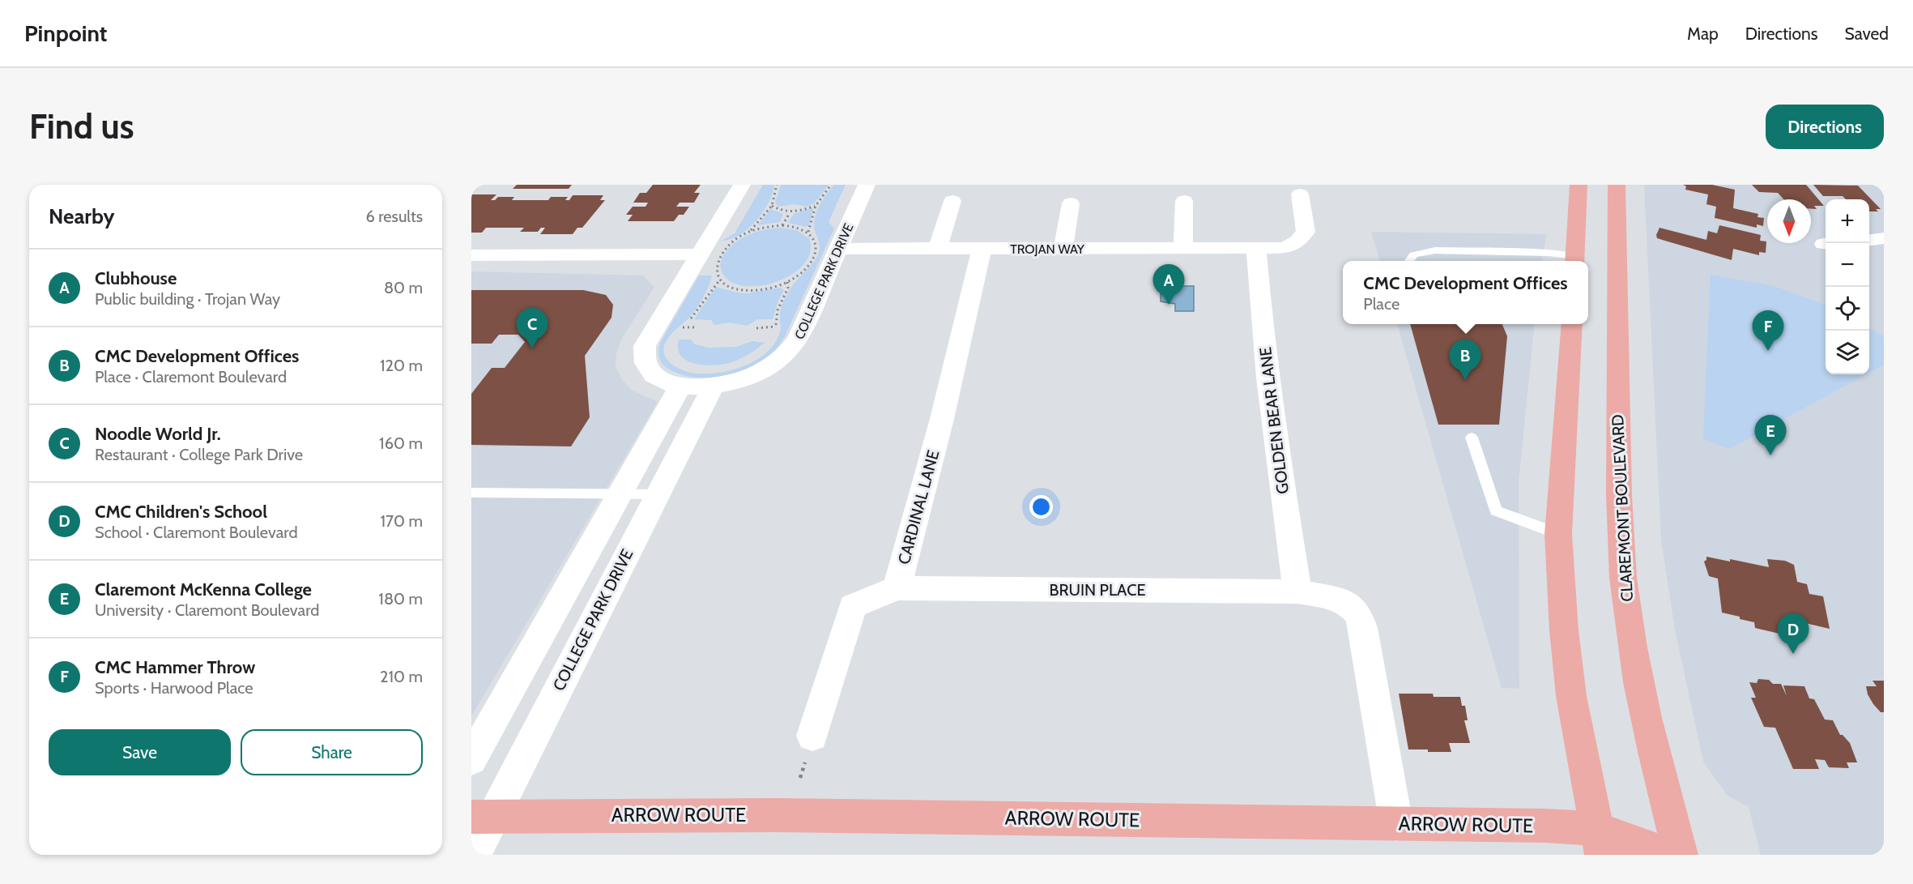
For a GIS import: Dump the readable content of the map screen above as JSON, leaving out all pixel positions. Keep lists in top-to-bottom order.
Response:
{
  "streets": {
    "main road": ["CLAREMONT BOULEVARD", "ARROW ROUTE"],
    "street": [
      "TROJAN WAY",
      "COLLEGE PARK DRIVE",
      "GOLDEN BEAR LANE",
      "CARDINAL LANE",
      "BRUIN PLACE"
    ]
  },
  "crossings": [
    ["TROJAN WAY", "COLLEGE PARK DRIVE"],
    ["TROJAN WAY", "GOLDEN BEAR LANE"],
    ["TROJAN WAY", "CARDINAL LANE"],
    ["COLLEGE PARK DRIVE", "ARROW ROUTE"],
    ["GOLDEN BEAR LANE", "BRUIN PLACE"],
    ["CARDINAL LANE", "BRUIN PLACE"],
    ["BRUIN PLACE", "ARROW ROUTE"]
  ],
  "north": "bottom",
  "page": {
    "header": "Pinpoint",
    "nav": ["Map", "Directions", "Saved"],
    "buttons": [
      "Directions",
      ["Save", "Share"]
    ],
    "title": "Find us",
    "heading": ["Nearby", "6 results"],
    "map_buttons": ["+", "−"],
    "list": [
      {
        "mark": "A",
        "name": "Clubhouse",
        "note": "Public building · Trojan Way",
        "value": "80 m"
      },
      {
        "mark": "B",
        "name": "CMC Development Offices",
        "note": "Place · Claremont Boulevard",
        "value": "120 m"
      },
      {
        "mark": "C",
        "name": "Noodle World Jr.",
        "note": "Restaurant · College Park Drive",
        "value": "160 m"
      },
      {
        "mark": "D",
        "name": "CMC Children's School",
        "note": "School · Claremont Boulevard",
        "value": "170 m"
      },
      {
        "mark": "E",
        "name": "Claremont McKenna College",
        "note": "University · Claremont Boulevard",
        "value": "180 m"
      },
      {
        "mark": "F",
        "name": "CMC Hammer Throw",
        "note": "Sports · Harwood Place",
        "value": "210 m"
      }
    ],
    "popup": ["CMC Development Offices", "Place"],
    "pins": [
      "A",
      "C",
      "F",
      "B",
      "E",
      "D"
    ]
  }
}
